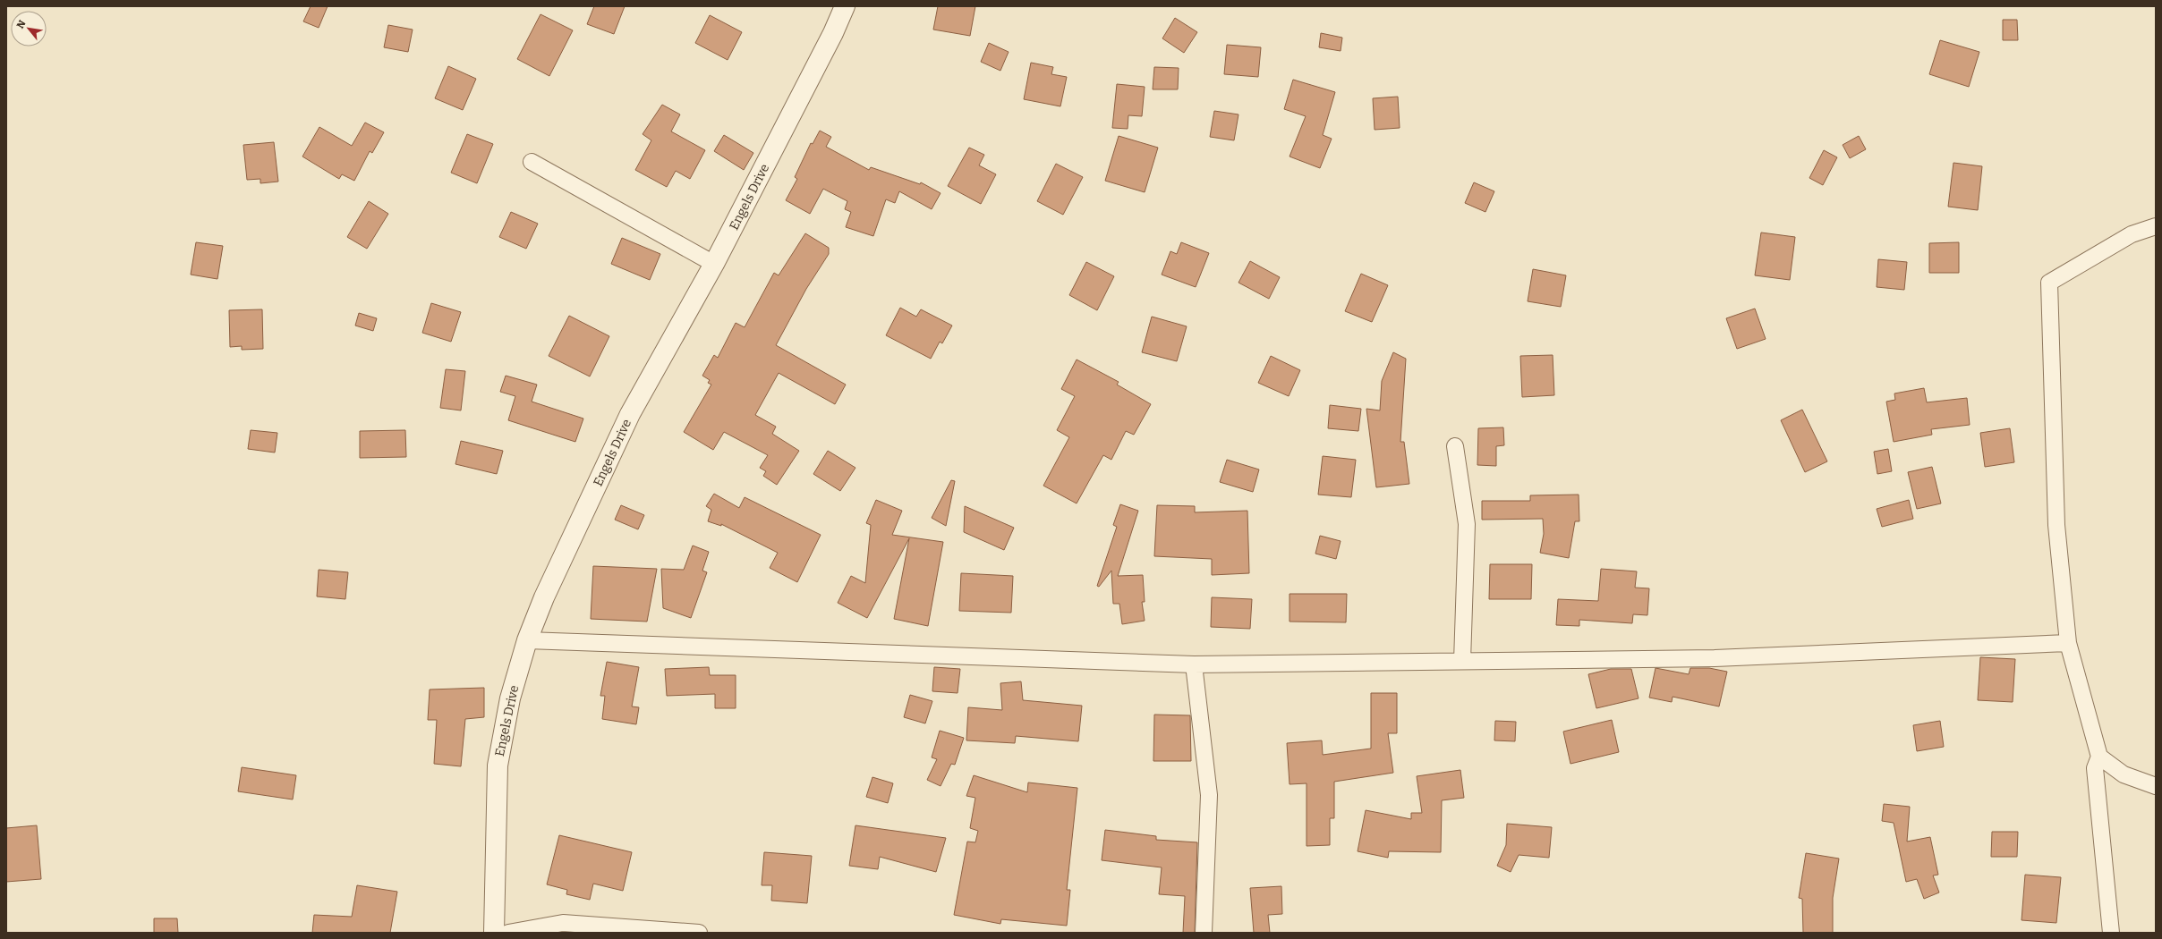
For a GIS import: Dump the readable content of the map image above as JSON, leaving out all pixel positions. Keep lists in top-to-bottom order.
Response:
{
  "streets": {
    "street": ["Engels Drive"]
  },
  "north": "top left"
}
